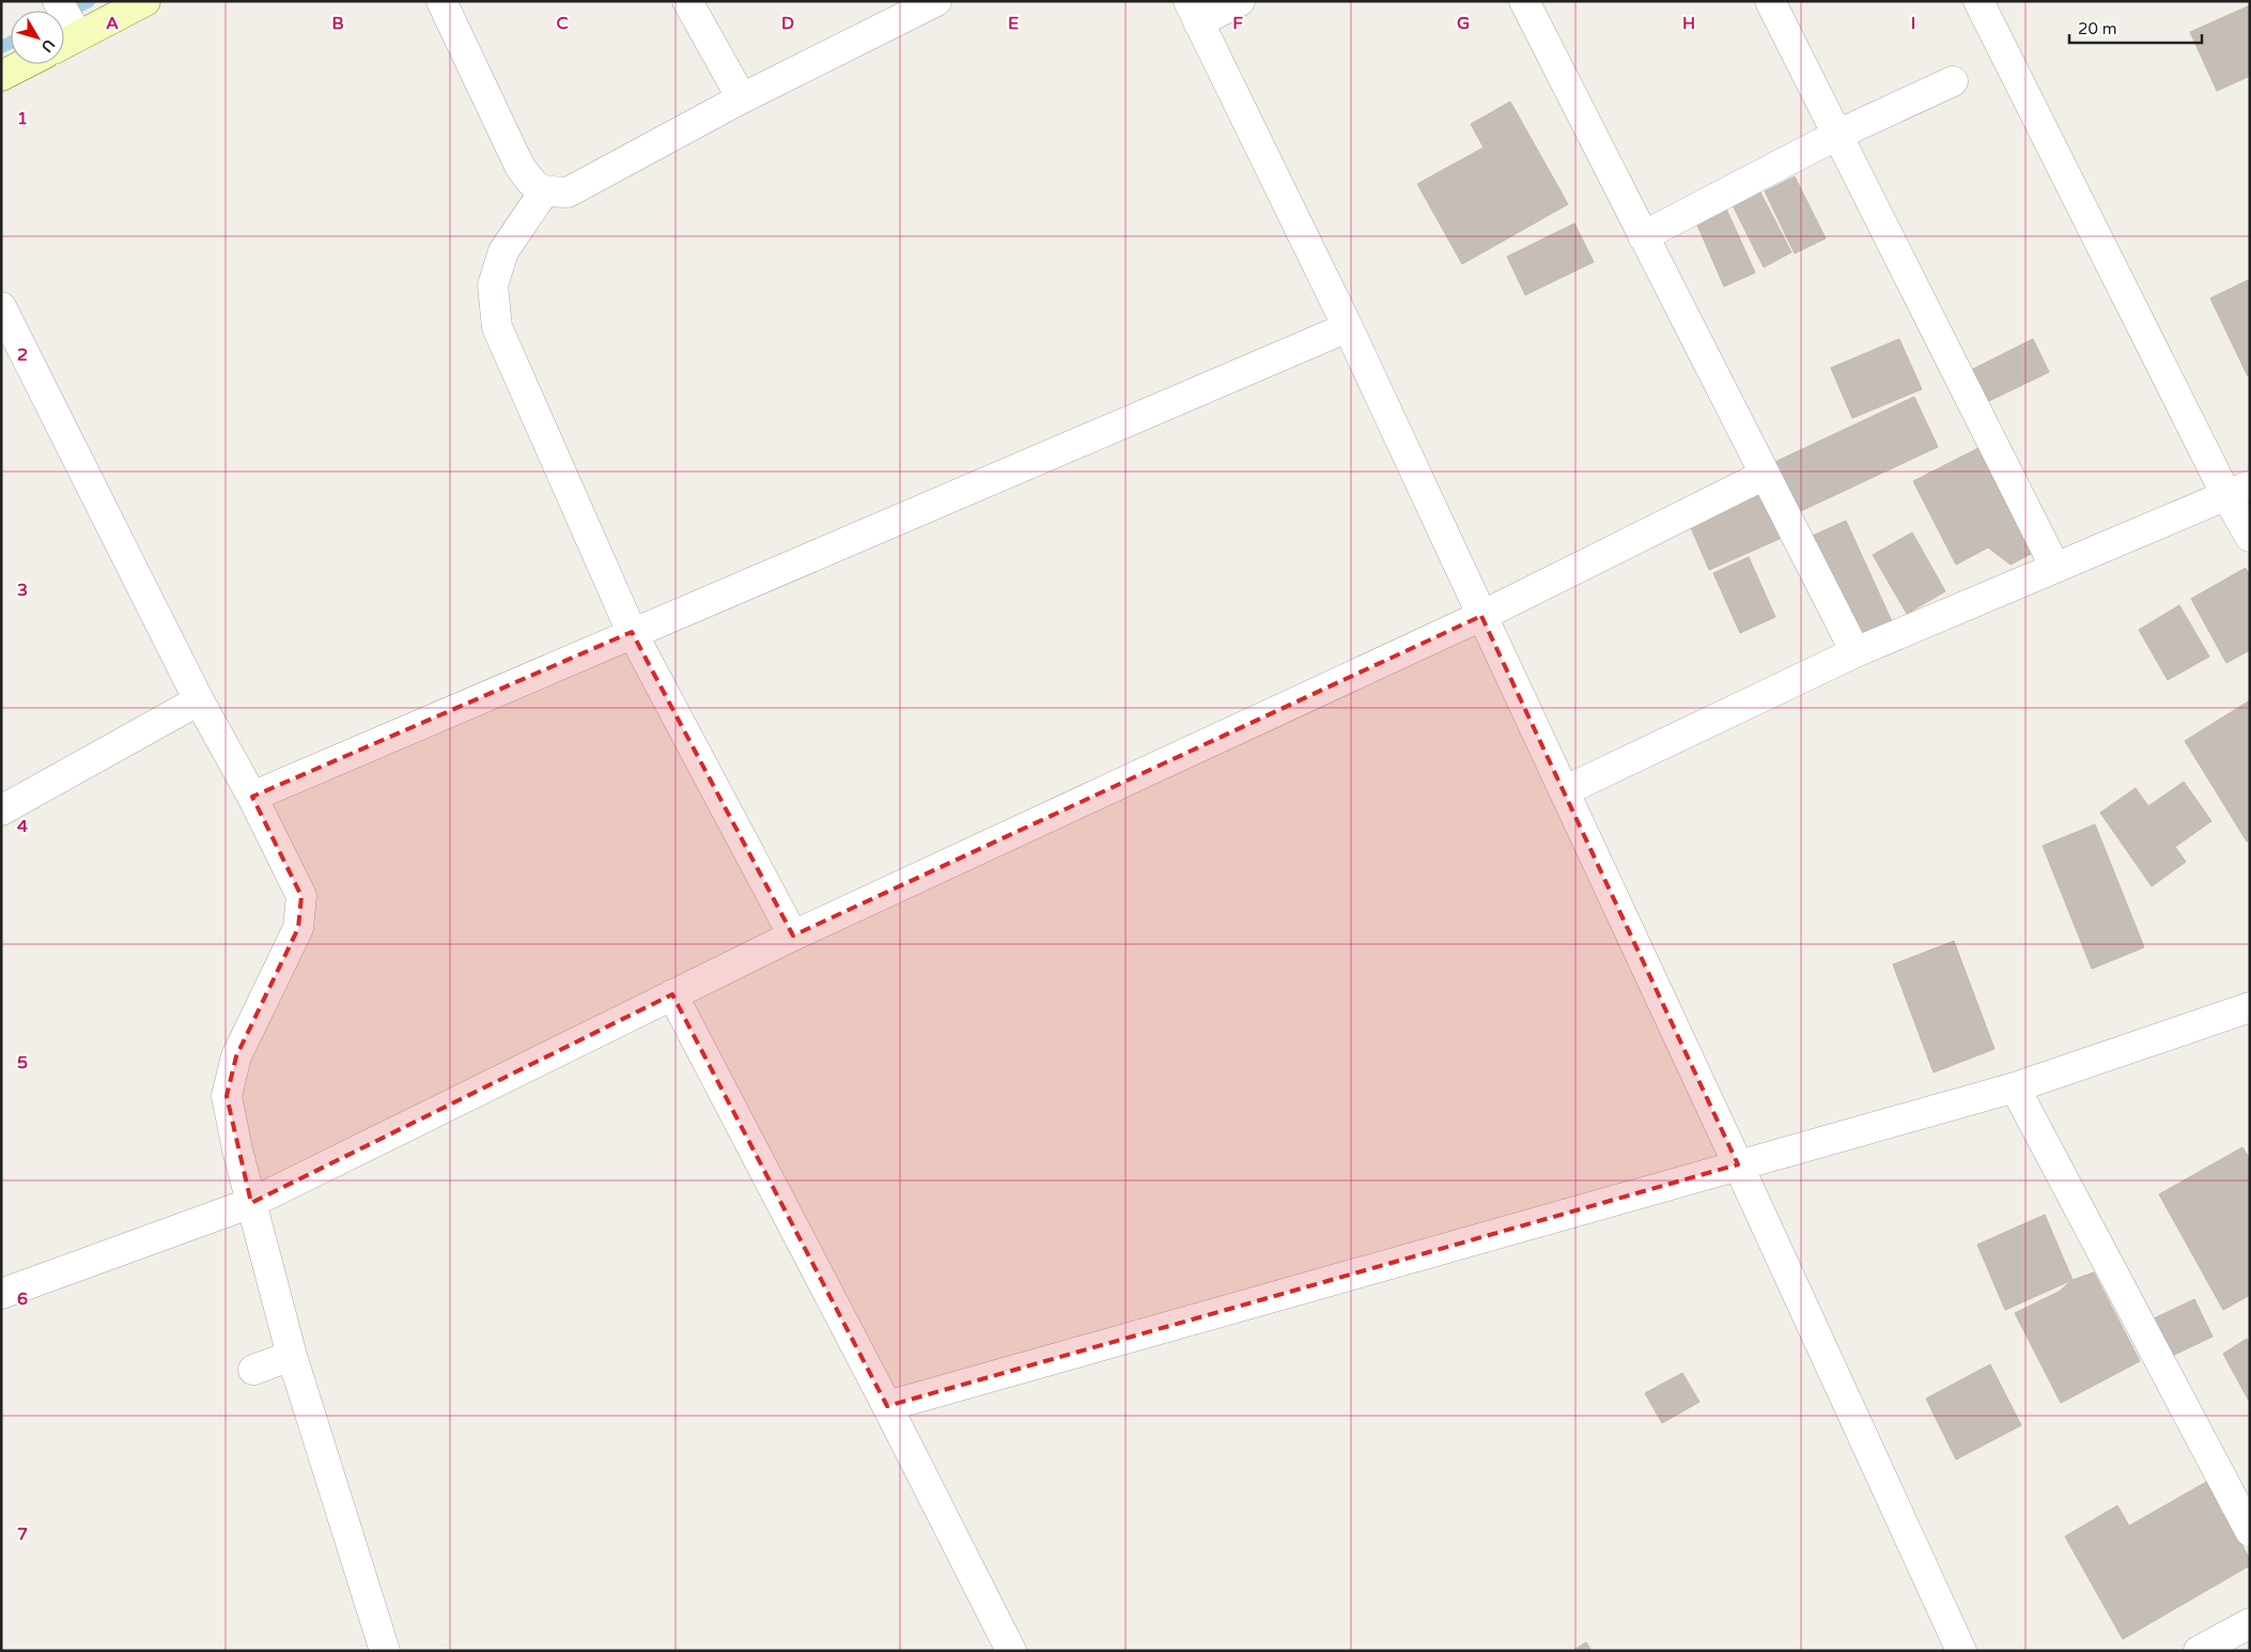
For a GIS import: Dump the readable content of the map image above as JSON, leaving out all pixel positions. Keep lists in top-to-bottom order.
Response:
{
  "scale_bar": "20 m",
  "north": "bottom right",
  "grid": {
    "columns": [
      "A",
      "B",
      "C",
      "D",
      "E",
      "F",
      "G",
      "H",
      "I"
    ],
    "rows": [
      "1",
      "2",
      "3",
      "4",
      "5",
      "6",
      "7"
    ]
  }
}
